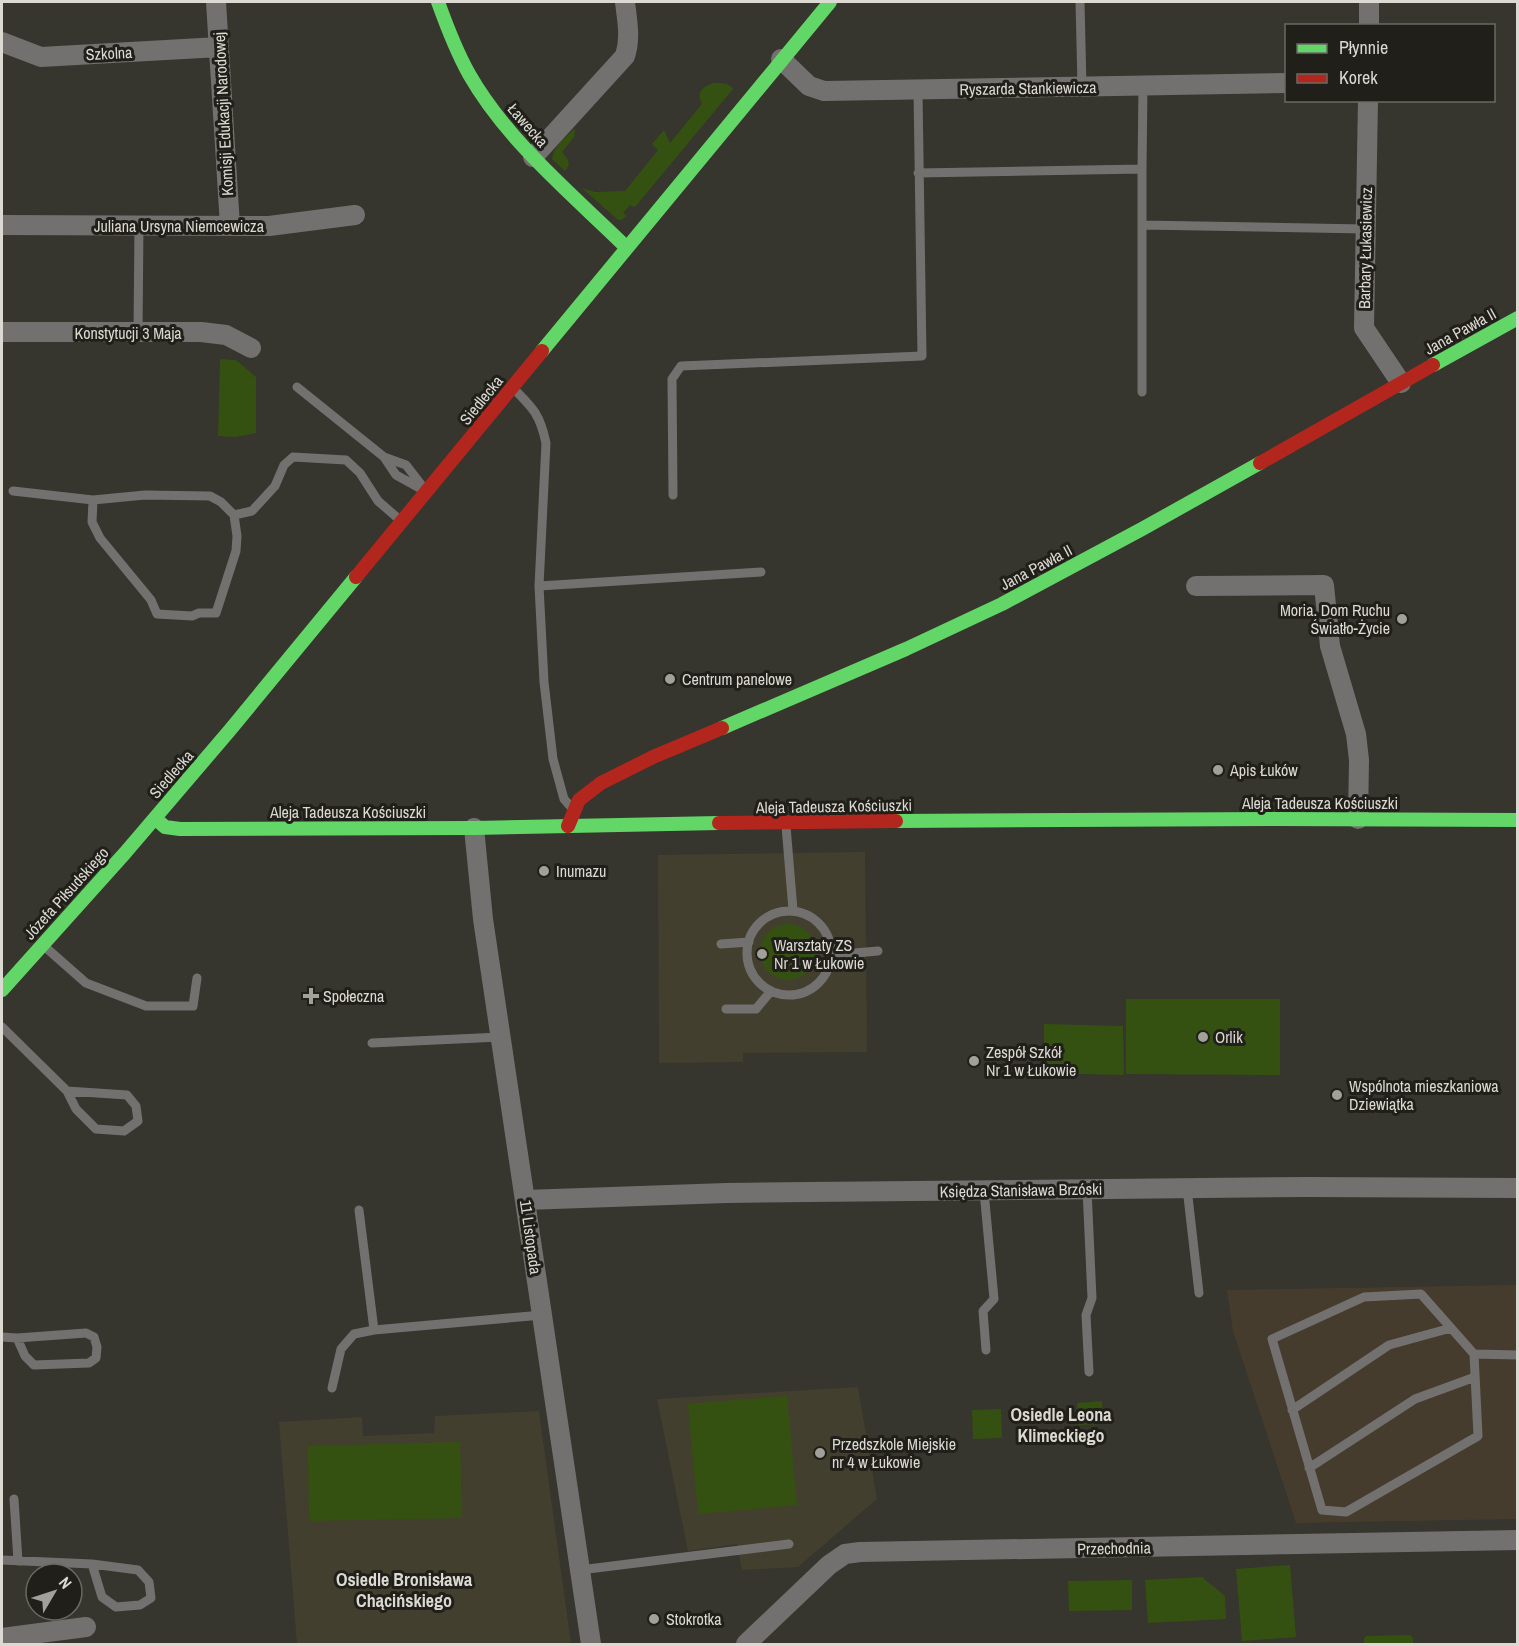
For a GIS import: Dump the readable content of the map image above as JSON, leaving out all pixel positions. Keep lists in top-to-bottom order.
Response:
{
  "streets": {
    "street": [
      "Szkolna",
      "Ryszarda Stankiewicza",
      "Komisji Edukacji Narodowej",
      "Ławecka",
      "Juliana Ursyna Niemcewicza",
      "Barbary Łukasiewicz",
      "Jana Pawła II",
      "Konstytucji 3 Maja",
      "Siedlecka",
      "Aleja Tadeusza Kościuszki",
      "Józefa Piłsudskiego",
      "Księdza Stanisława Brzóski",
      "11 Listopada",
      "Przechodnia"
    ]
  },
  "crossings": [
    ["Szkolna", "Komisji Edukacji Narodowej"],
    ["Ryszarda Stankiewicza", "Siedlecka"],
    ["Komisji Edukacji Narodowej", "Juliana Ursyna Niemcewicza"],
    ["Ławecka", "Siedlecka"],
    ["Barbary Łukasiewicz", "Jana Pawła II"],
    ["Jana Pawła II", "Aleja Tadeusza Kościuszki"],
    ["Siedlecka", "Aleja Tadeusza Kościuszki"],
    ["Siedlecka", "Józefa Piłsudskiego"],
    ["Aleja Tadeusza Kościuszki", "Józefa Piłsudskiego"],
    ["Aleja Tadeusza Kościuszki", "11 Listopada"],
    ["Księdza Stanisława Brzóski", "11 Listopada"]
  ],
  "districts": ["Osiedle Leona Klimeckiego", "Osiedle Bronisława Chącińskiego"],
  "places": {
    "other": [
      "Moria. Dom Ruchu Światło-Życie",
      "Centrum panelowe",
      "Apis Łuków",
      "Inumazu",
      "Warsztaty ZS Nr 1 w Łukowie",
      "Orlik",
      "Zespół Szkół Nr 1 w Łukowie",
      "Wspólnota mieszkaniowa Dziewiątka",
      "Przedszkole Miejskie nr 4 w Łukowie",
      "Stokrotka"
    ],
    "health": ["Społeczna"]
  },
  "legend": ["Płynnie", "Korek"],
  "north": "top right"
}
